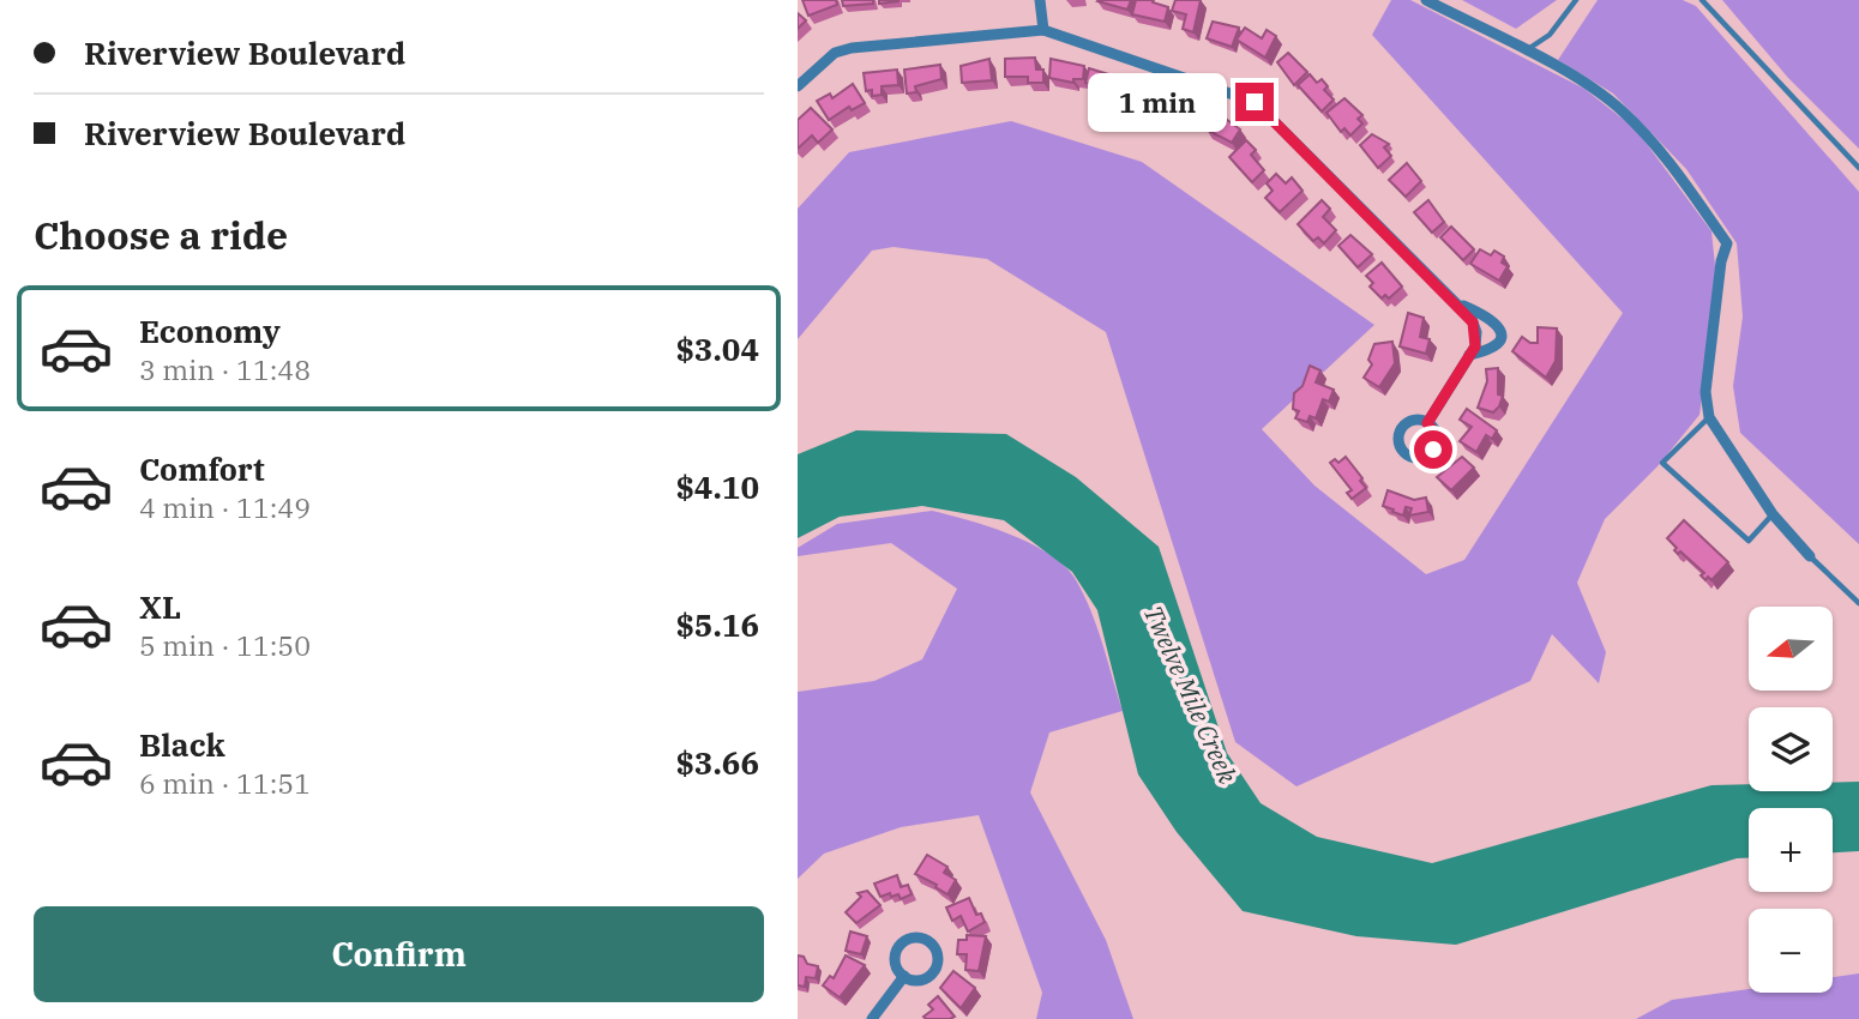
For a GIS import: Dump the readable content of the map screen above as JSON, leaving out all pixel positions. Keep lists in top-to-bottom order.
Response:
{
  "water": ["Twelve Mile Creek"],
  "north": "left",
  "page": {
    "banner": ["Riverview Boulevard", "Riverview Boulevard"],
    "bubble": "1 min",
    "heading": "Choose a ride",
    "list": [
      {
        "name": "Economy",
        "note": "3 min · 11:48",
        "value": "$3.04"
      },
      {
        "name": "Comfort",
        "note": "4 min · 11:49",
        "value": "$4.10"
      },
      {
        "name": "XL",
        "note": "5 min · 11:50",
        "value": "$5.16"
      },
      {
        "name": "Black",
        "note": "6 min · 11:51",
        "value": "$3.66"
      }
    ],
    "map_buttons": ["+", "−"],
    "buttons": "Confirm"
  }
}
